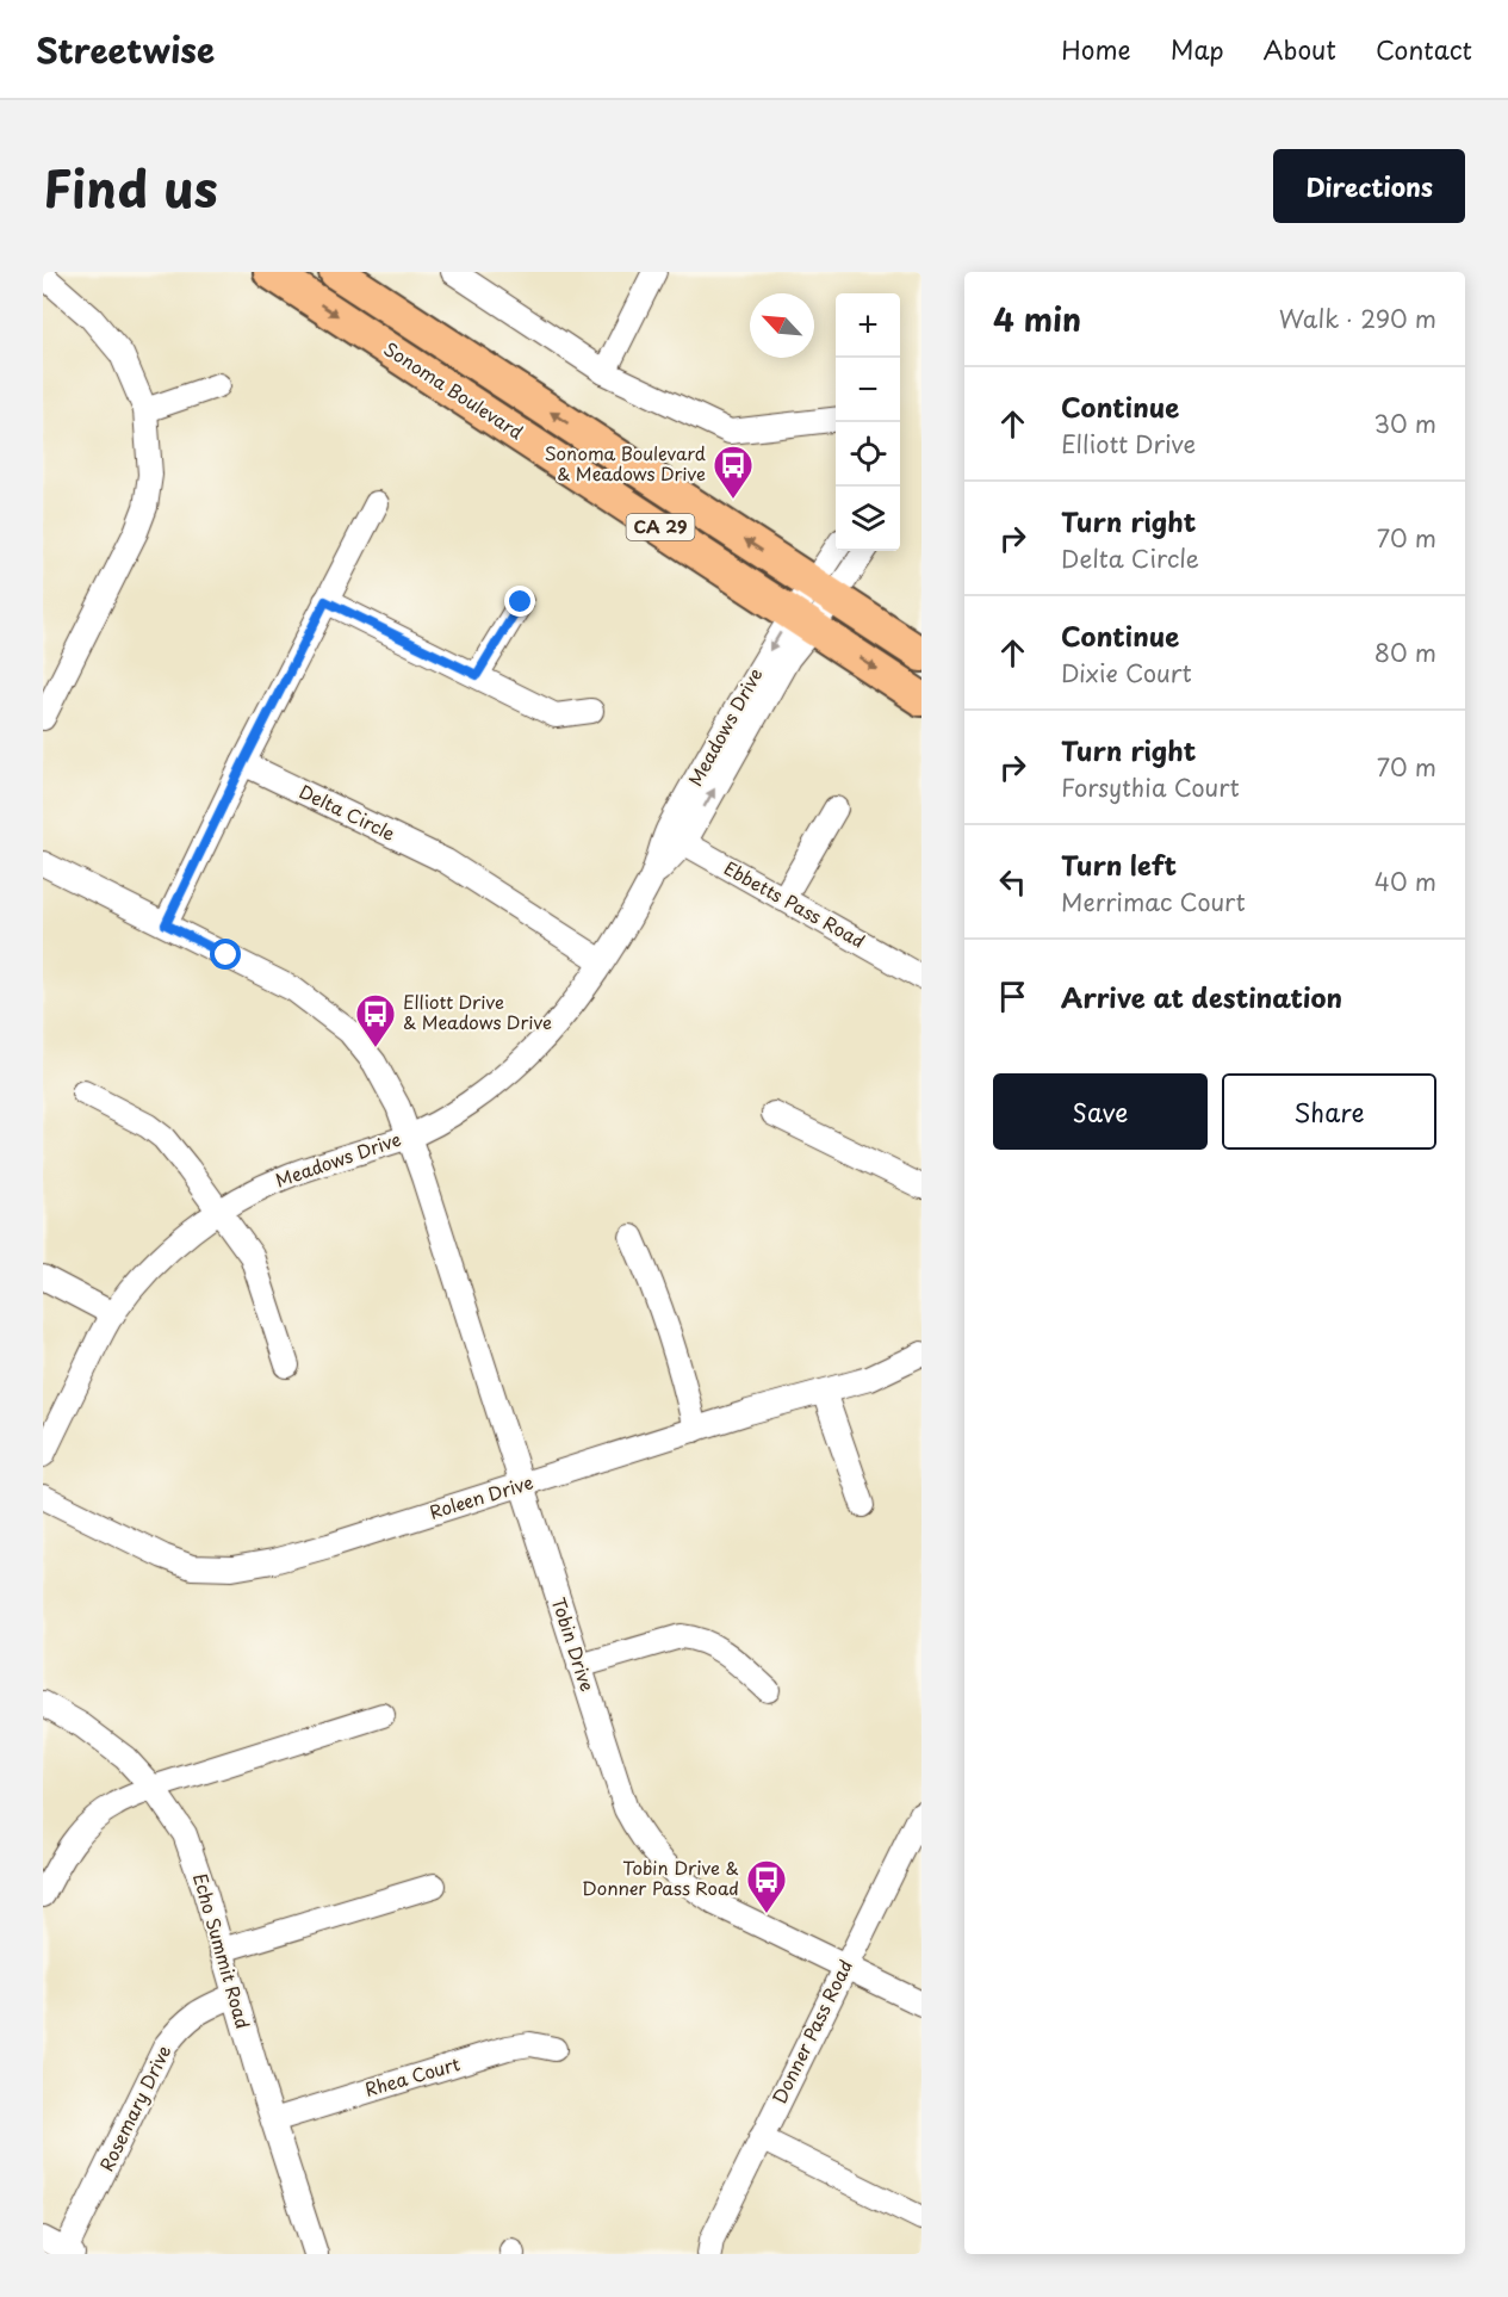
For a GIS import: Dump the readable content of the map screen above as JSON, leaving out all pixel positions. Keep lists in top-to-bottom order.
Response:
{
  "streets": {
    "highway": ["Sonoma Boulevard", "CA 29"],
    "street": [
      "Meadows Drive",
      "Delta Circle",
      "Ebbetts Pass Road",
      "Roleen Drive",
      "Tobin Drive",
      "Echo Summit Road",
      "Donner Pass Road",
      "Rhea Court",
      "Rosemary Drive"
    ]
  },
  "crossings": [
    ["Sonoma Boulevard", "Meadows Drive"],
    ["Meadows Drive", "Delta Circle"],
    ["Meadows Drive", "Ebbetts Pass Road"],
    ["Meadows Drive", "Tobin Drive"],
    ["Roleen Drive", "Tobin Drive"],
    ["Tobin Drive", "Donner Pass Road"],
    ["Echo Summit Road", "Rhea Court"],
    ["Echo Summit Road", "Rosemary Drive"]
  ],
  "places": {
    "bus stop": ["Sonoma Boulevard & Meadows Drive", "Elliott Drive & Meadows Drive", "Tobin Drive & Donner Pass Road"]
  },
  "north": "top left",
  "page": {
    "header": "Streetwise",
    "nav": [
      "Home",
      "Map",
      "About",
      "Contact"
    ],
    "title": "Find us",
    "buttons": [
      "Directions",
      ["Save", "Share"]
    ],
    "heading": ["4 min", "Walk · 290 m"],
    "map_buttons": ["+", "−"],
    "list": [
      ["Continue", "Elliott Drive", "30 m"],
      ["Turn right", "Delta Circle", "70 m"],
      ["Continue", "Dixie Court", "80 m"],
      ["Turn right", "Forsythia Court", "70 m"],
      ["Turn left", "Merrimac Court", "40 m"],
      "Arrive at destination"
    ]
  }
}
